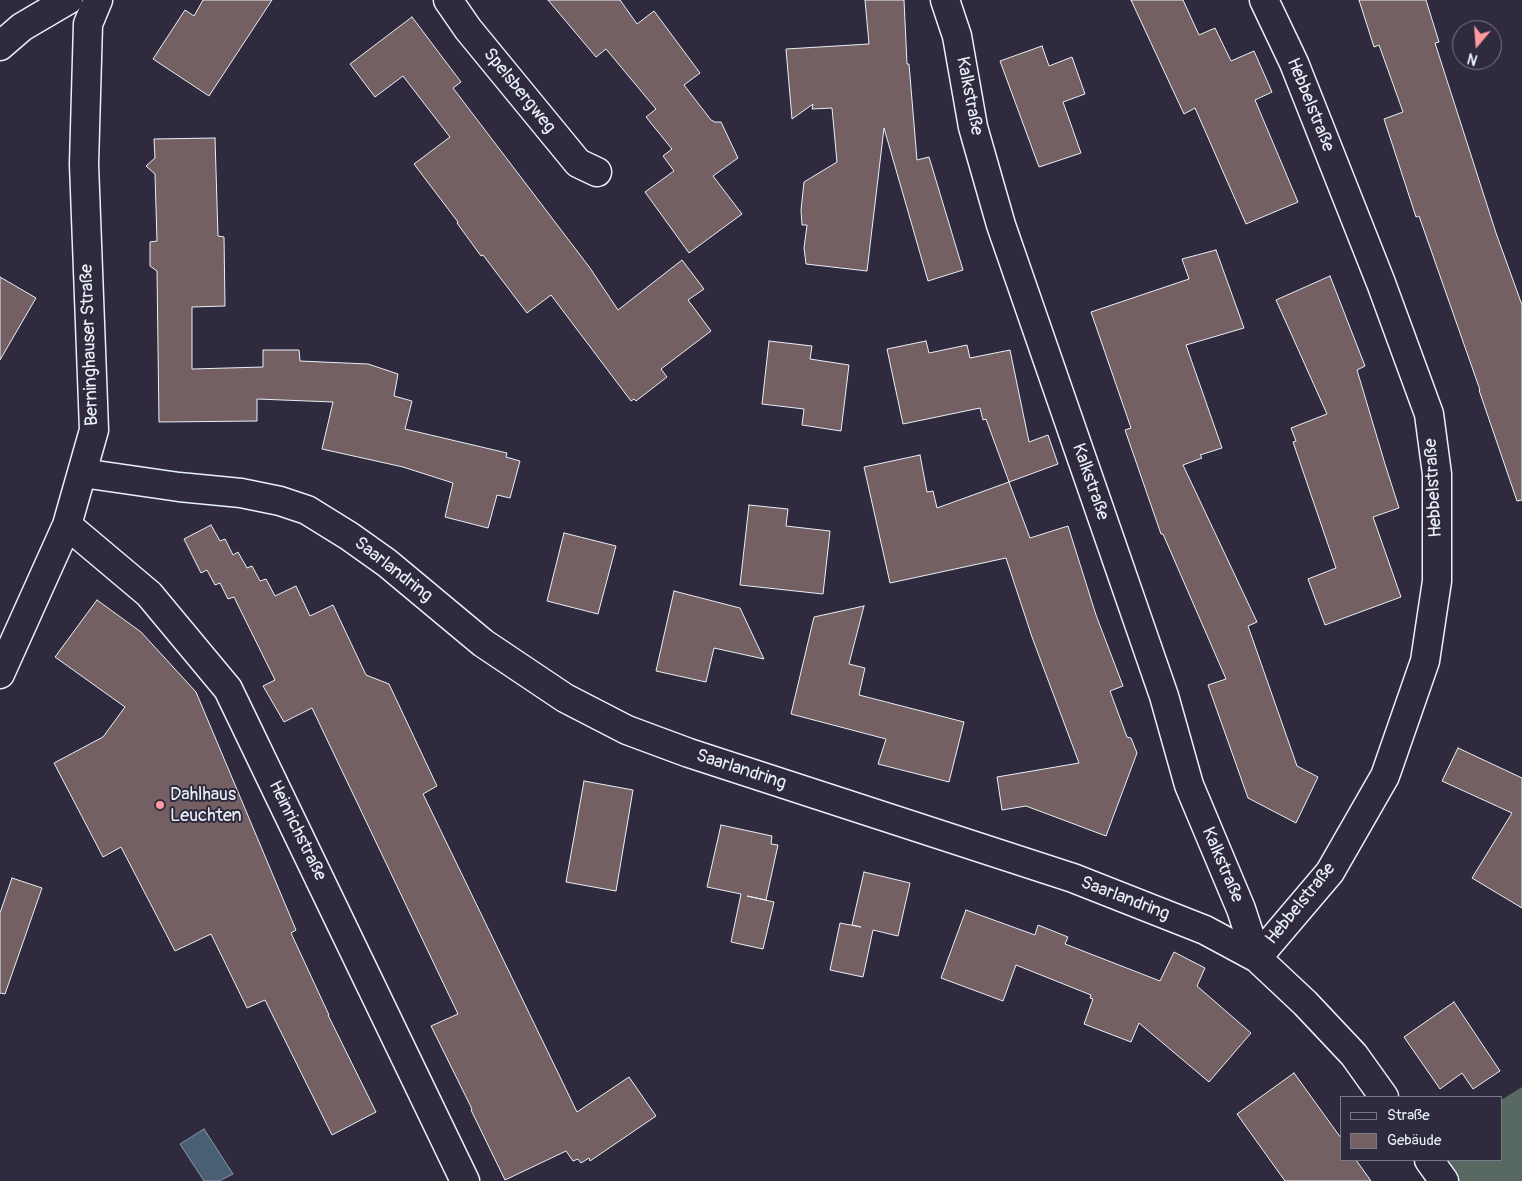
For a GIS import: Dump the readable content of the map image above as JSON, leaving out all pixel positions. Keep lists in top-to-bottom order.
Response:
{
  "streets": {
    "street": [
      "Spelsbergweg",
      "Kalkstraße",
      "Hebbelstraße",
      "Berninghauser Straße",
      "Saarlandring",
      "Heinrichstraße"
    ]
  },
  "crossings": [
    ["Kalkstraße", "Hebbelstraße"],
    ["Kalkstraße", "Saarlandring"],
    ["Hebbelstraße", "Saarlandring"],
    ["Berninghauser Straße", "Saarlandring"],
    ["Berninghauser Straße", "Heinrichstraße"]
  ],
  "places": ["Dahlhaus Leuchten"],
  "legend": ["Straße", "Gebäude"],
  "north": "bottom"
}
